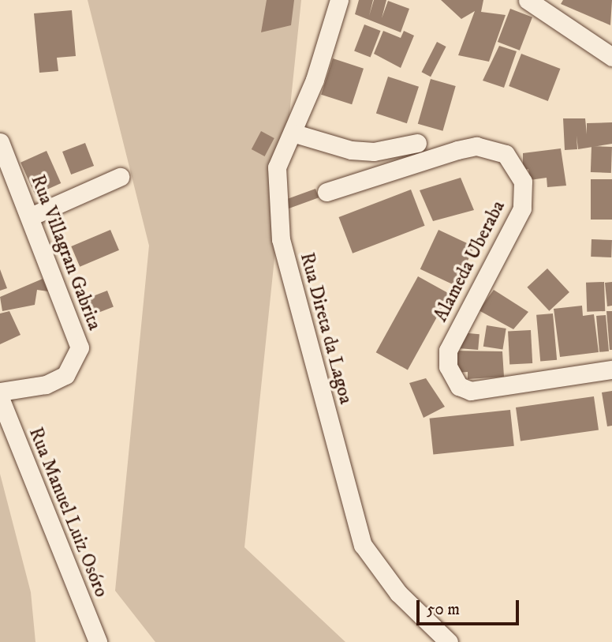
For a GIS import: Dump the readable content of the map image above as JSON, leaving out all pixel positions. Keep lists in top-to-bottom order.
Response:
{
  "streets": {
    "street": [
      "Rua Villagran Gabrita",
      "Alameda Uberaba",
      "Rua Direta da Lagoa",
      "Rua Manuel Luiz Osóro"
    ]
  },
  "scale_bar": "50 m"
}
